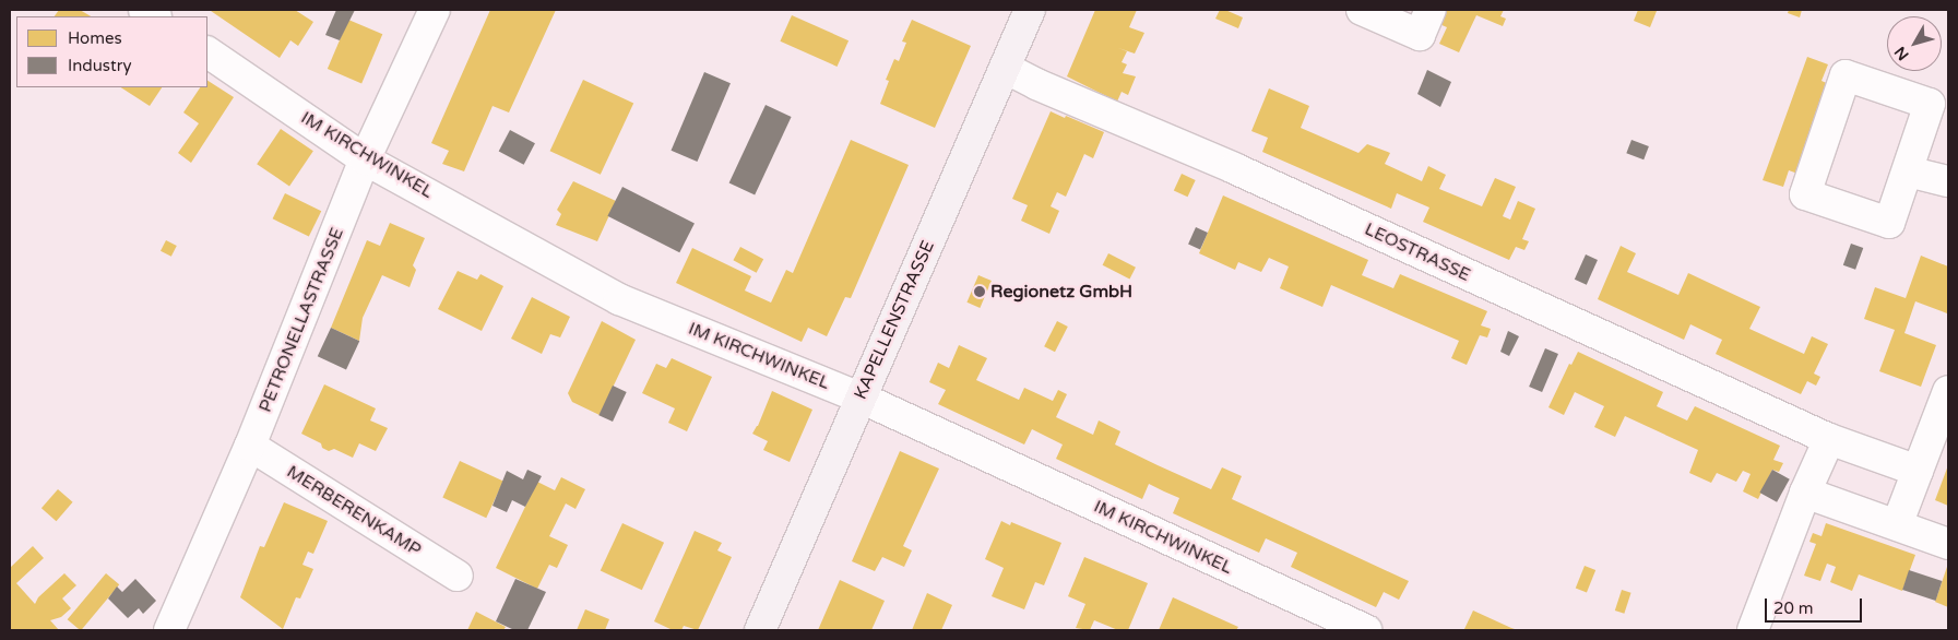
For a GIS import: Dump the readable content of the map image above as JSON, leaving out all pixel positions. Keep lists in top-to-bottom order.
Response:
{
  "streets": {
    "street": [
      "IM KIRCHWINKEL",
      "LEOSTRASSE",
      "PETRONELLASTRASSE",
      "KAPELLENSTRASSE",
      "MERBERENKAMP"
    ]
  },
  "crossings": [
    ["IM KIRCHWINKEL", "PETRONELLASTRASSE"],
    ["IM KIRCHWINKEL", "KAPELLENSTRASSE"],
    ["LEOSTRASSE", "KAPELLENSTRASSE"],
    ["PETRONELLASTRASSE", "MERBERENKAMP"]
  ],
  "places": ["Regionetz GmbH"],
  "legend": ["Homes", "Industry"],
  "scale_bar": "20 m",
  "north": "bottom left"
}
